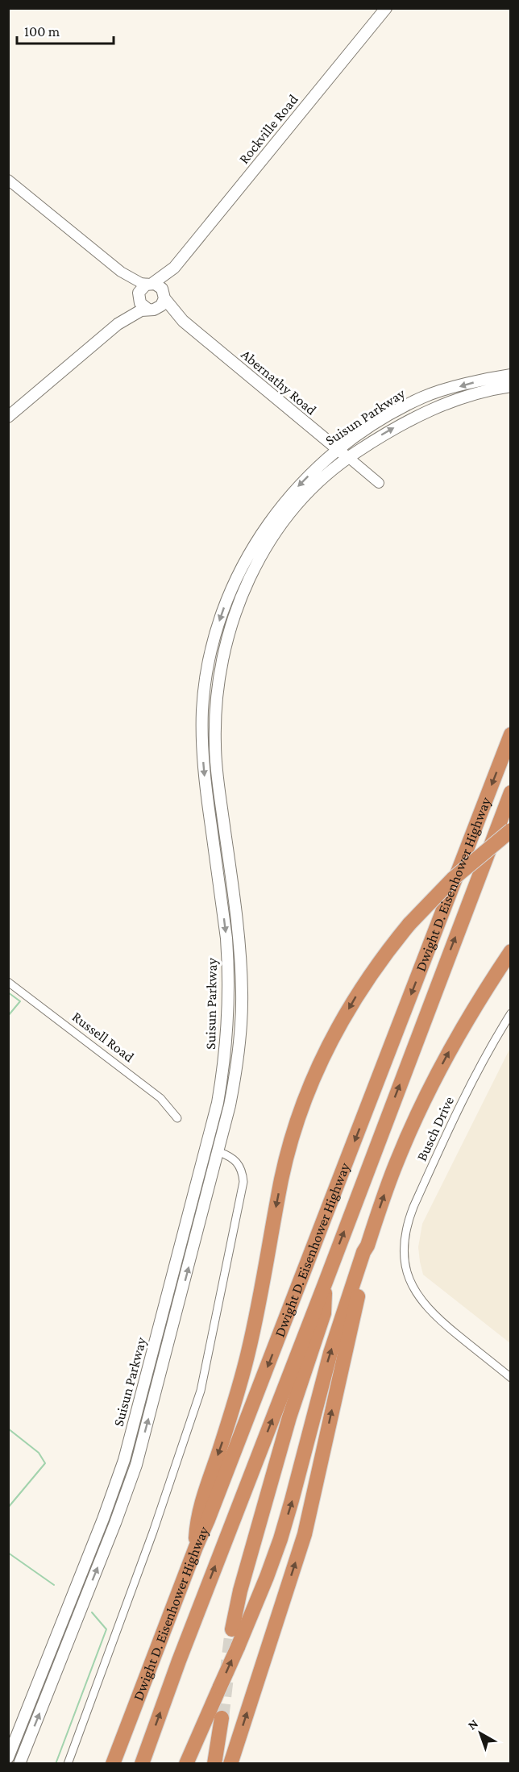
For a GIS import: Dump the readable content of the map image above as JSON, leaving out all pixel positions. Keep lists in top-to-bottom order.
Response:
{
  "streets": {
    "highway": ["Dwight D. Eisenhower Highway"],
    "main road": ["Rockville Road", "Abernathy Road", "Suisun Parkway"],
    "street": ["Russell Road", "Busch Drive"]
  },
  "crossings": [
    ["Rockville Road", "Abernathy Road"],
    ["Abernathy Road", "Suisun Parkway"]
  ],
  "scale_bar": "100 m",
  "north": "top left"
}
